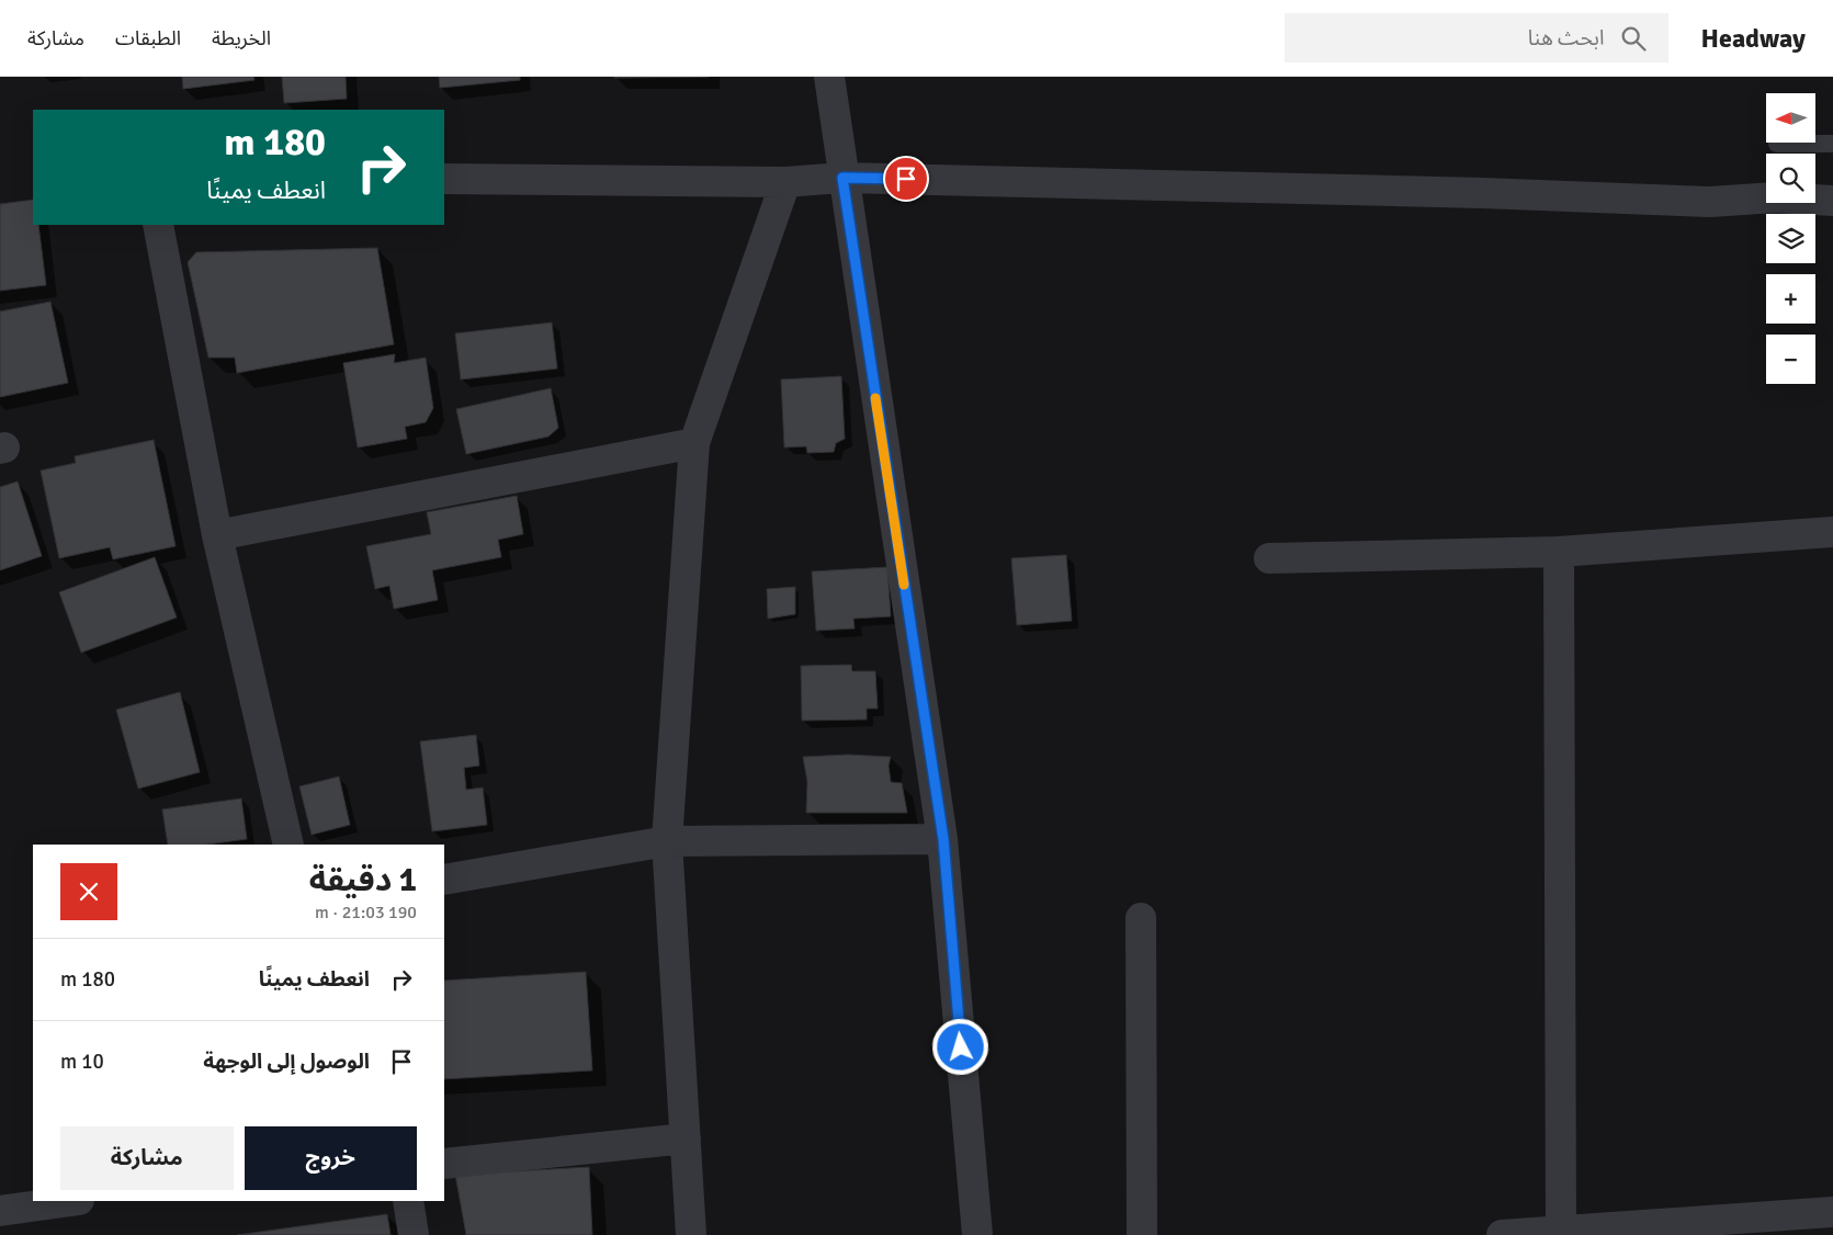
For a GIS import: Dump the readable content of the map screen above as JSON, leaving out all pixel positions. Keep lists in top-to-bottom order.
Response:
{
  "north": "left",
  "page": {
    "header": "Headway",
    "search": "ابحث هنا",
    "nav": ["الخريطة", "الطبقات", "مشاركة"],
    "map_buttons": ["+", "−"],
    "turn": ["180 m", "انعطف يمينًا"],
    "heading": ["1 دقيقة", "190 m · 21:03"],
    "list": [
      {
        "name": "انعطف يمينًا",
        "value": "180 m"
      },
      {
        "name": "الوصول إلى الوجهة",
        "value": "10 m"
      }
    ],
    "buttons": ["خروج", "مشاركة"]
  }
}
